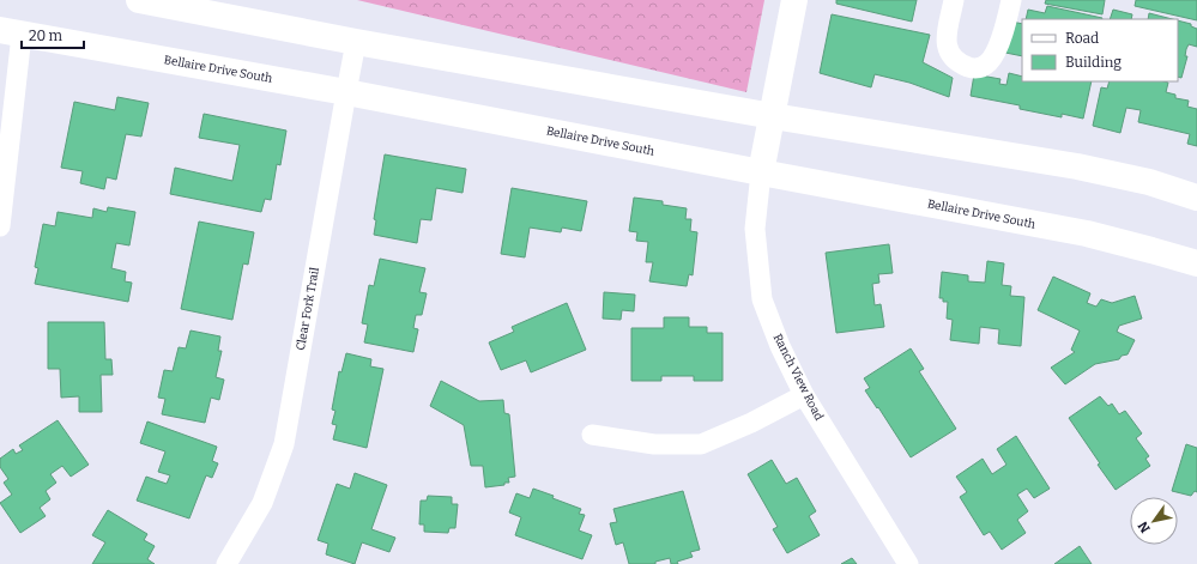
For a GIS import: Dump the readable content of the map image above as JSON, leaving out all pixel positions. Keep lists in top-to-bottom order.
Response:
{
  "streets": {
    "main road": ["Bellaire Drive South", "Ranch View Road"],
    "street": ["Clear Fork Trail"]
  },
  "crossings": [
    ["Bellaire Drive South", "Clear Fork Trail"],
    ["Bellaire Drive South", "Ranch View Road"]
  ],
  "legend": ["Road", "Building"],
  "scale_bar": "20 m",
  "north": "bottom left"
}
